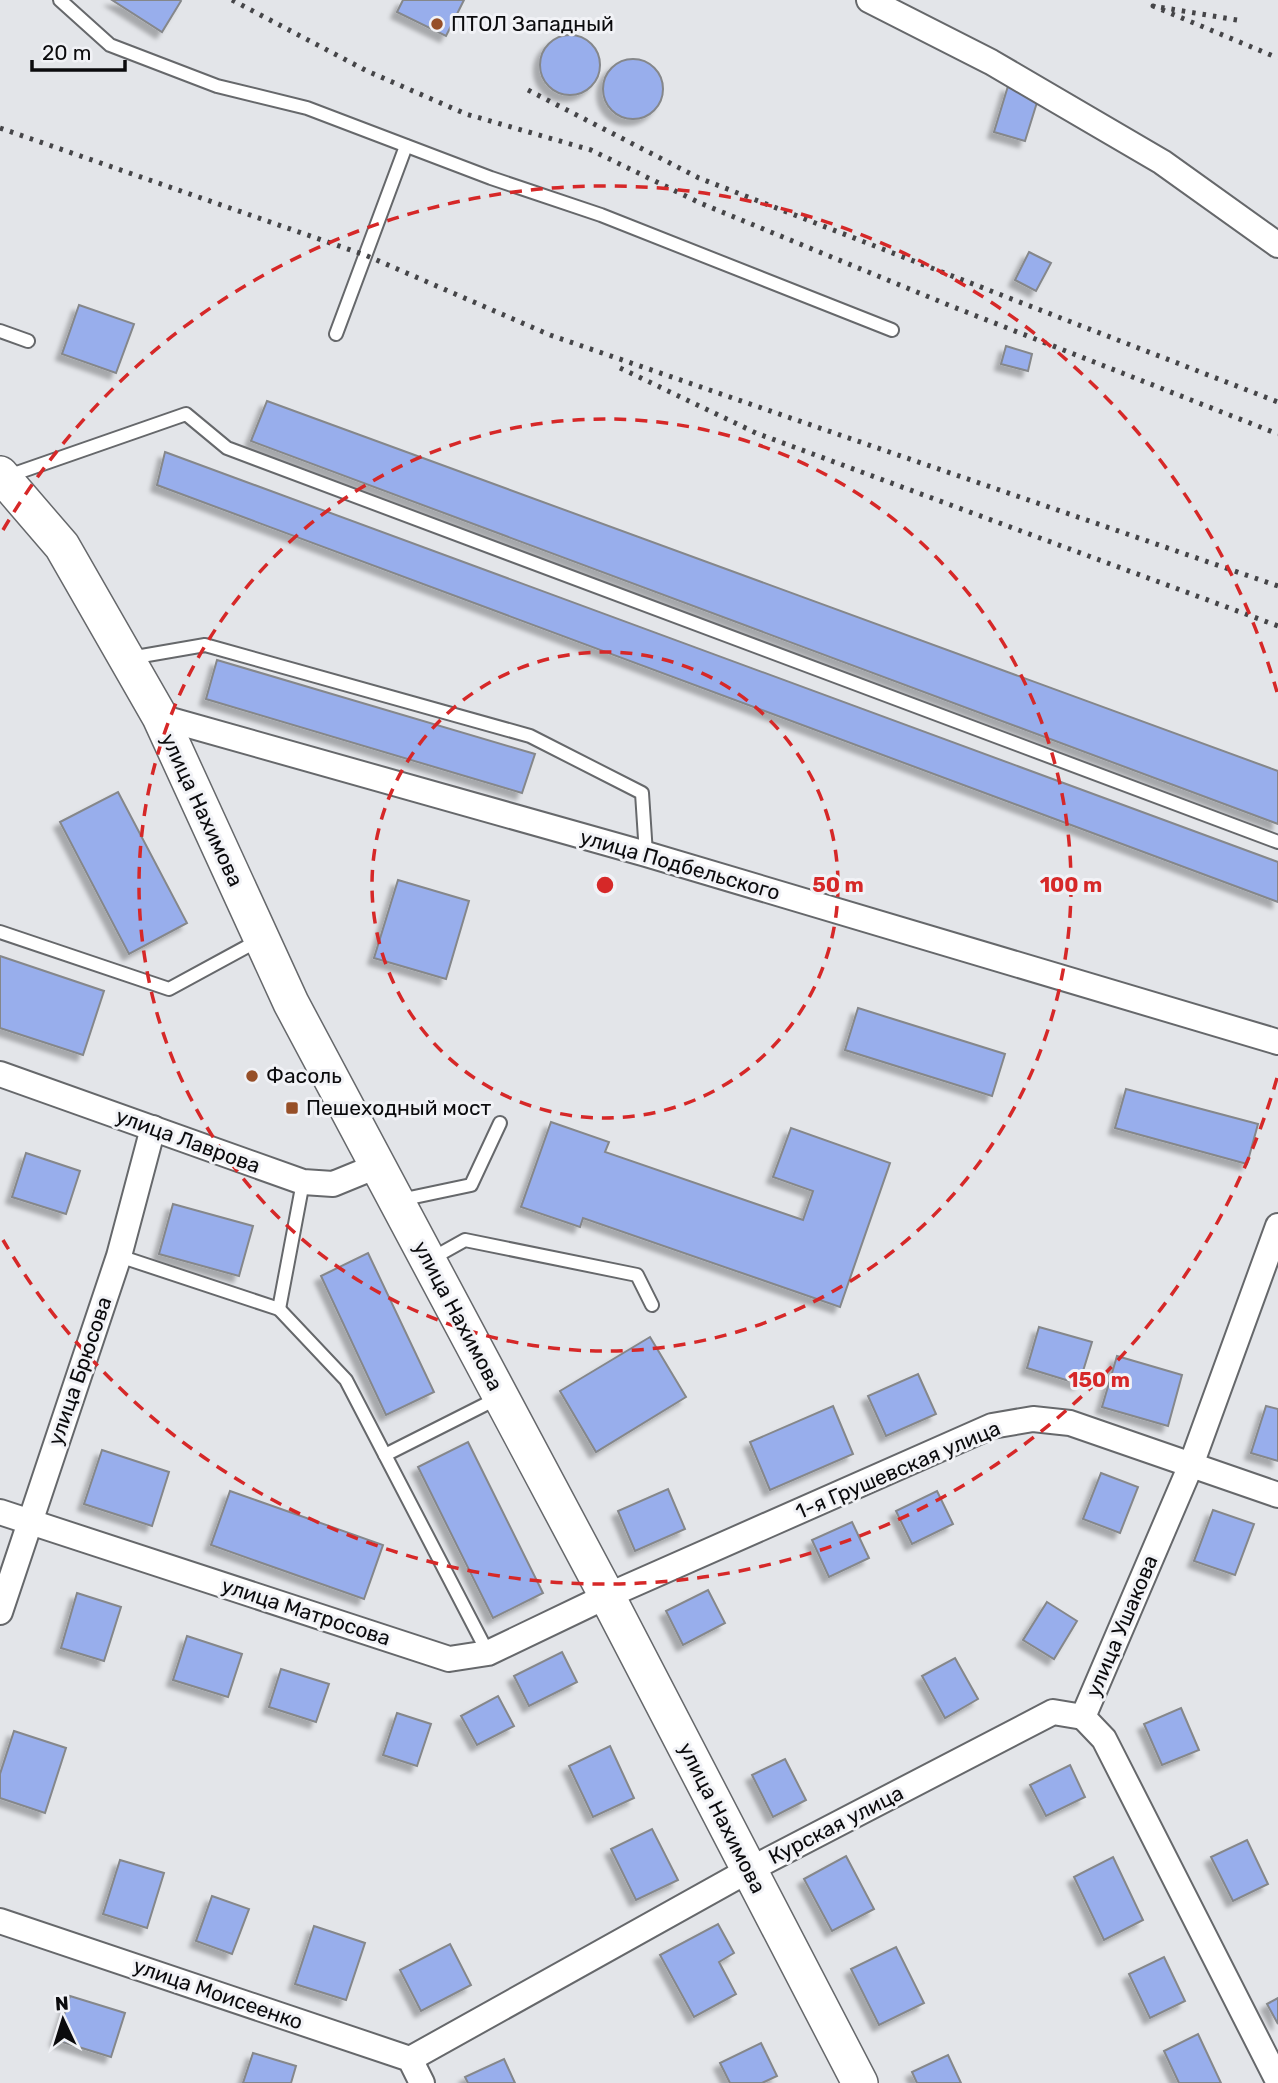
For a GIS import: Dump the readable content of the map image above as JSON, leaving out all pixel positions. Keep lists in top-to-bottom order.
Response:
{
  "streets": {
    "street": [
      "улица Нахимова",
      "улица Подбельского",
      "улица Лаврова",
      "улица Брюсова",
      "1-я Грушевская улица",
      "улица Матросова",
      "улица Ушакова",
      "Курская улица",
      "улица Моисеенко"
    ]
  },
  "crossings": [
    ["улица Нахимова", "улица Подбельского"],
    ["улица Нахимова", "улица Лаврова"],
    ["улица Нахимова", "1-я Грушевская улица"],
    ["улица Нахимова", "улица Матросова"],
    ["улица Нахимова", "Курская улица"],
    ["улица Лаврова", "улица Брюсова"],
    ["улица Брюсова", "улица Матросова"],
    ["1-я Грушевская улица", "улица Матросова"],
    ["1-я Грушевская улица", "улица Ушакова"],
    ["улица Ушакова", "Курская улица"],
    ["Курская улица", "улица Моисеенко"]
  ],
  "places": {
    "other": ["ПТОЛ Западный", "Фасоль"],
    "transit": ["Пешеходный мост"]
  },
  "scale_bar": "20 m",
  "north": "top",
  "rings": ["50 m", "100 m", "150 m"]
}
